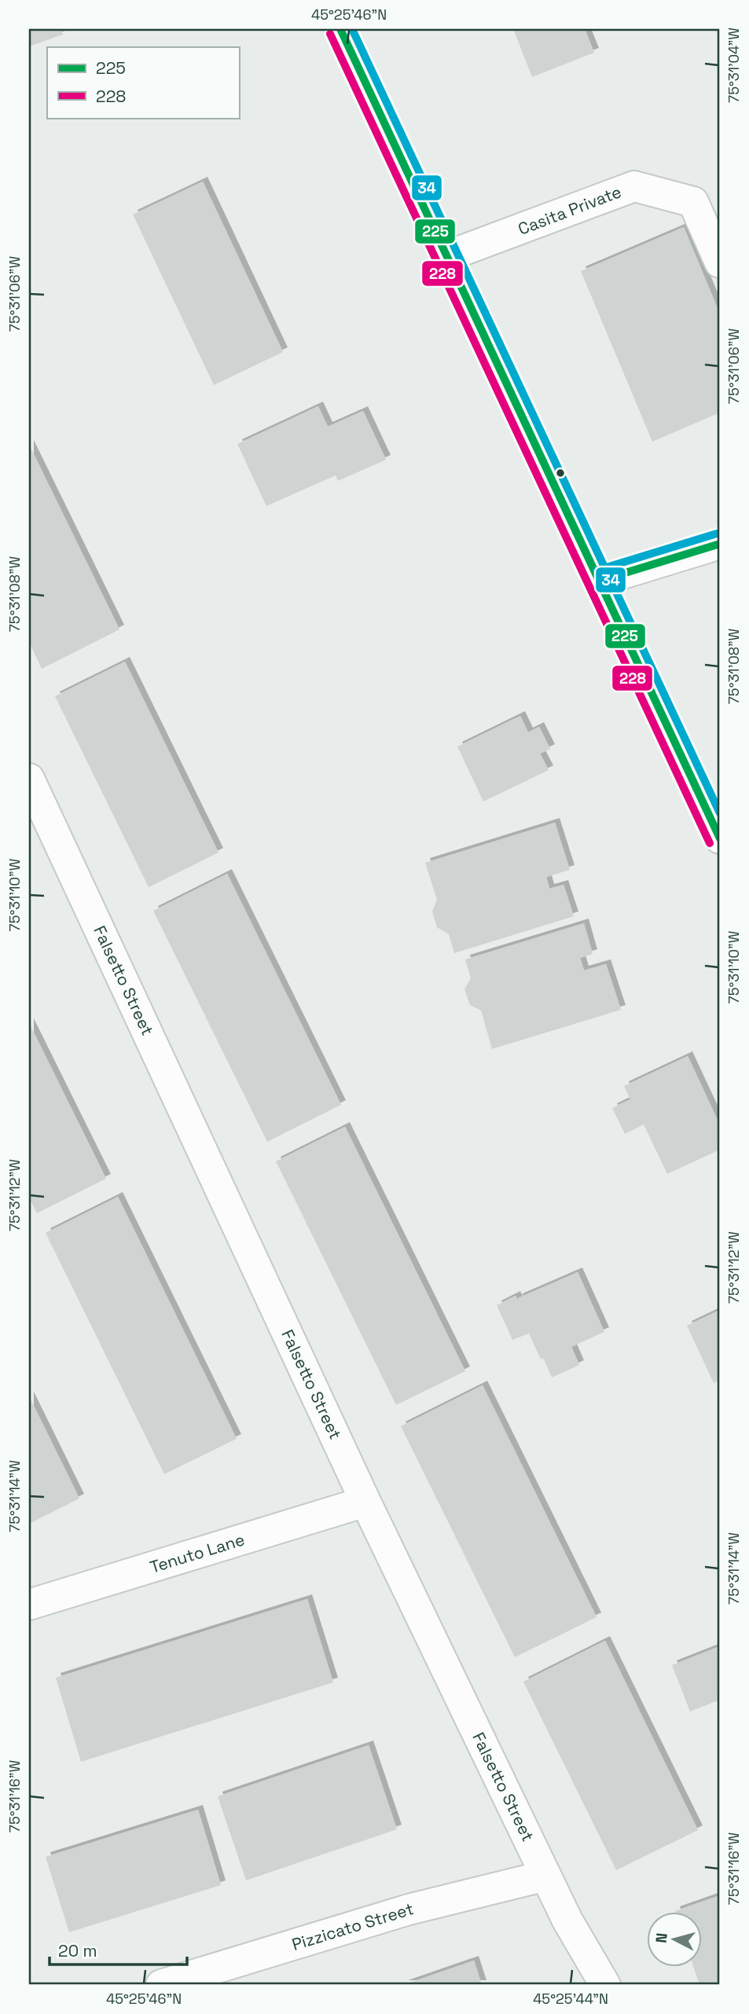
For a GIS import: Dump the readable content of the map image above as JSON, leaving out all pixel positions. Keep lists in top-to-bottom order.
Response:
{
  "streets": {
    "street": [
      "Casita Private",
      "Falsetto Street",
      "Tenuto Lane",
      "Pizzicato Street"
    ]
  },
  "crossings": [
    ["Falsetto Street", "Tenuto Lane"],
    ["Falsetto Street", "Pizzicato Street"]
  ],
  "lines": ["transit line 225", "transit line 34", "transit line 228"],
  "legend": ["225", "228"],
  "scale_bar": "20 m",
  "north": "left",
  "coordinates": [
    "45°25'46\"N",
    "75°31'04\"W",
    "75°31'06\"W",
    "75°31'08\"W",
    "75°31'10\"W",
    "75°31'12\"W",
    "75°31'14\"W",
    "75°31'16\"W",
    "45°25'44\"N"
  ]
}
